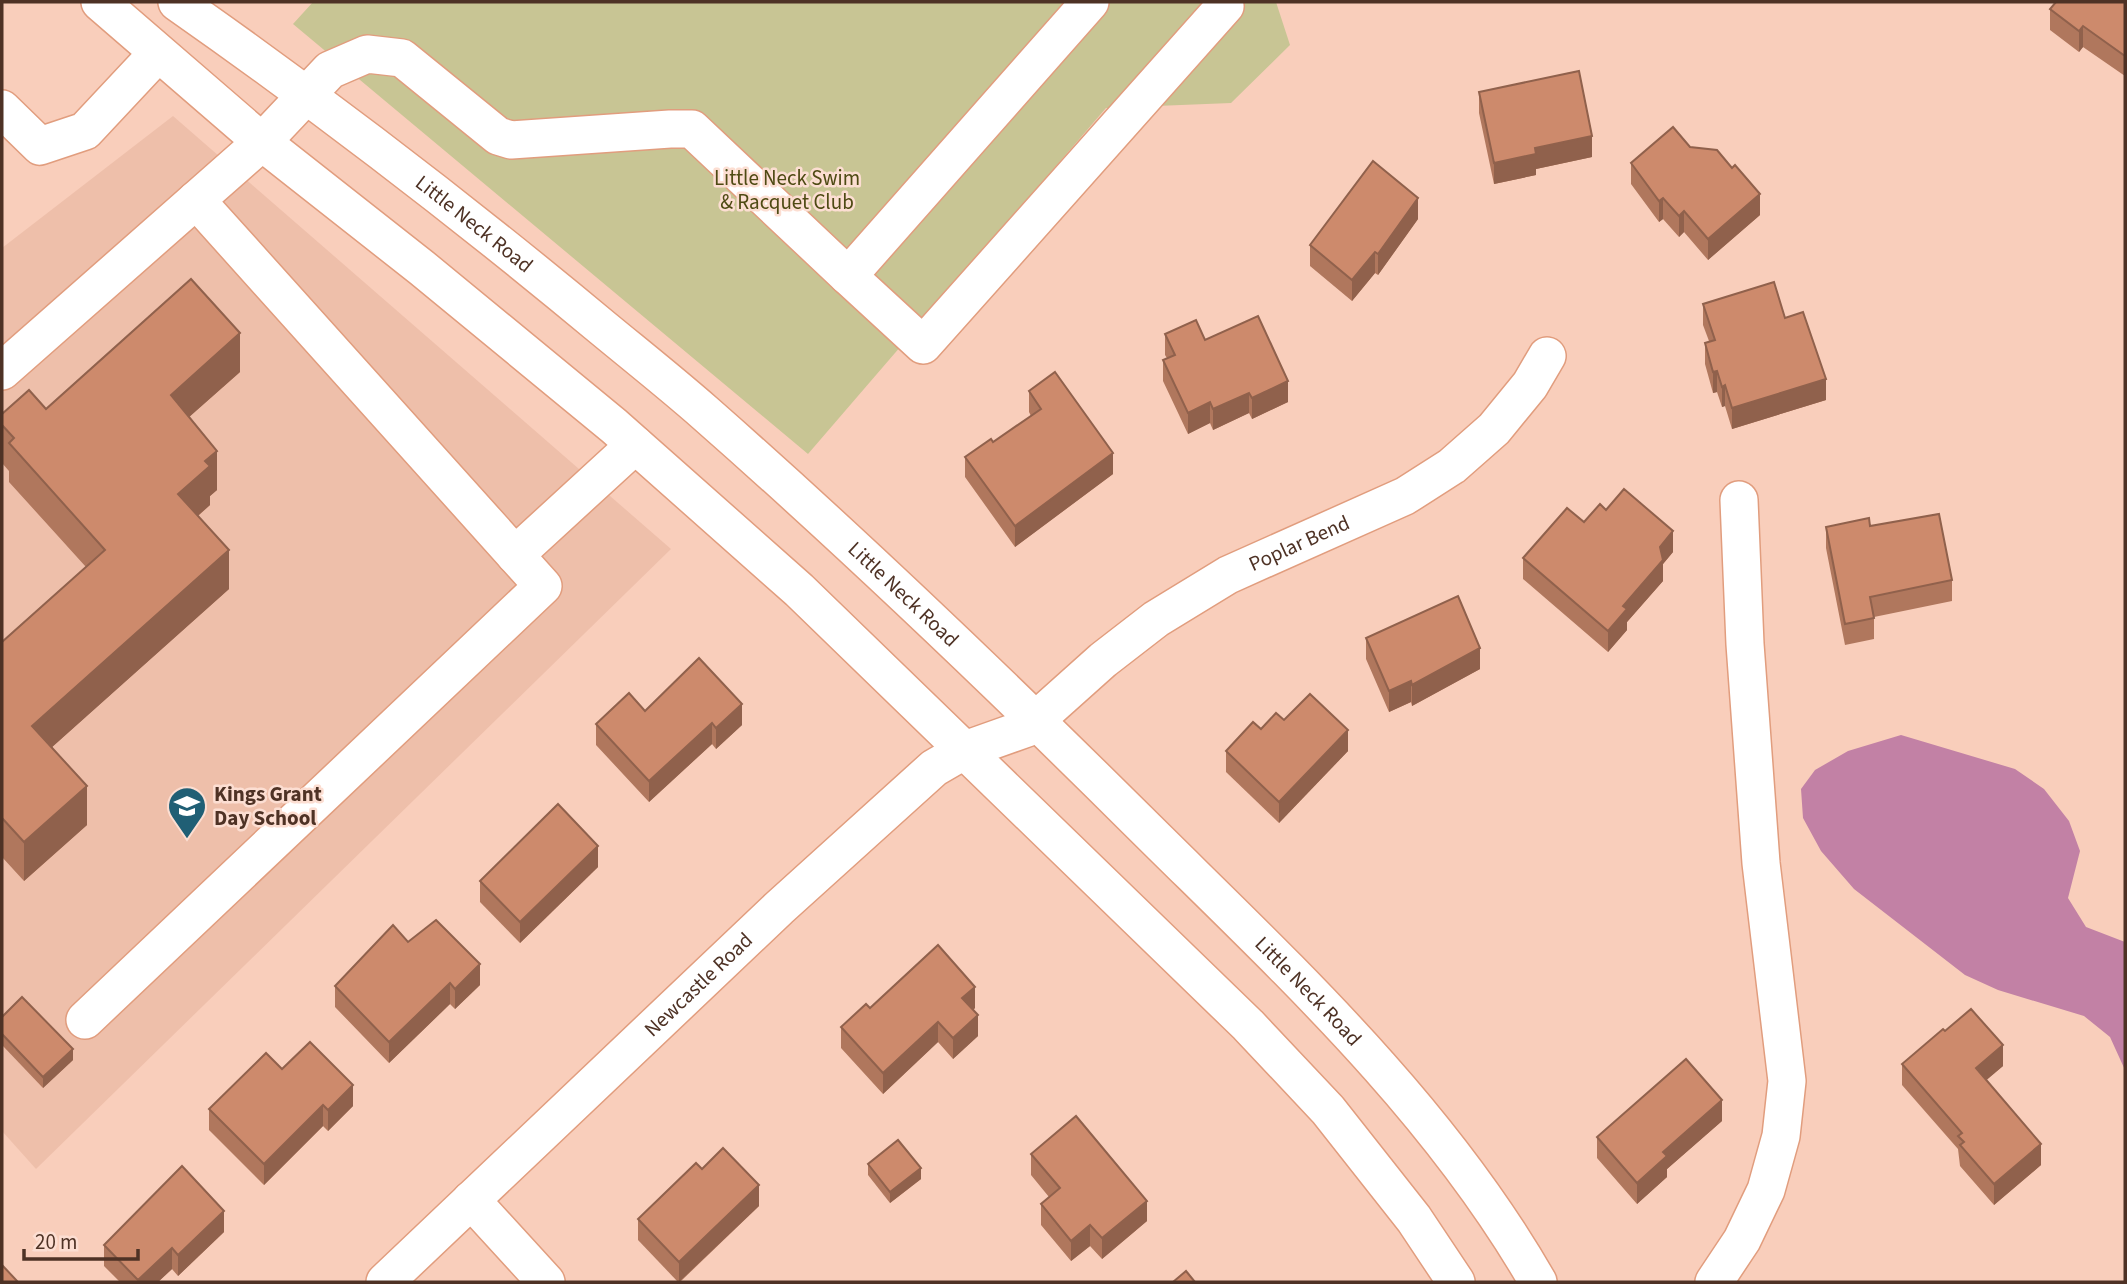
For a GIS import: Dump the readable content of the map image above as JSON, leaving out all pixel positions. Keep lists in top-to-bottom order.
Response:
{
  "streets": {
    "street": ["Little Neck Road", "Poplar Bend", "Newcastle Road"]
  },
  "crossings": [
    ["Little Neck Road", "Poplar Bend"],
    ["Little Neck Road", "Newcastle Road"],
    ["Poplar Bend", "Newcastle Road"]
  ],
  "parks": ["Little Neck Swim & Racquet Club"],
  "places": {
    "school or university": ["Kings Grant Day School"]
  },
  "scale_bar": "20 m"
}
